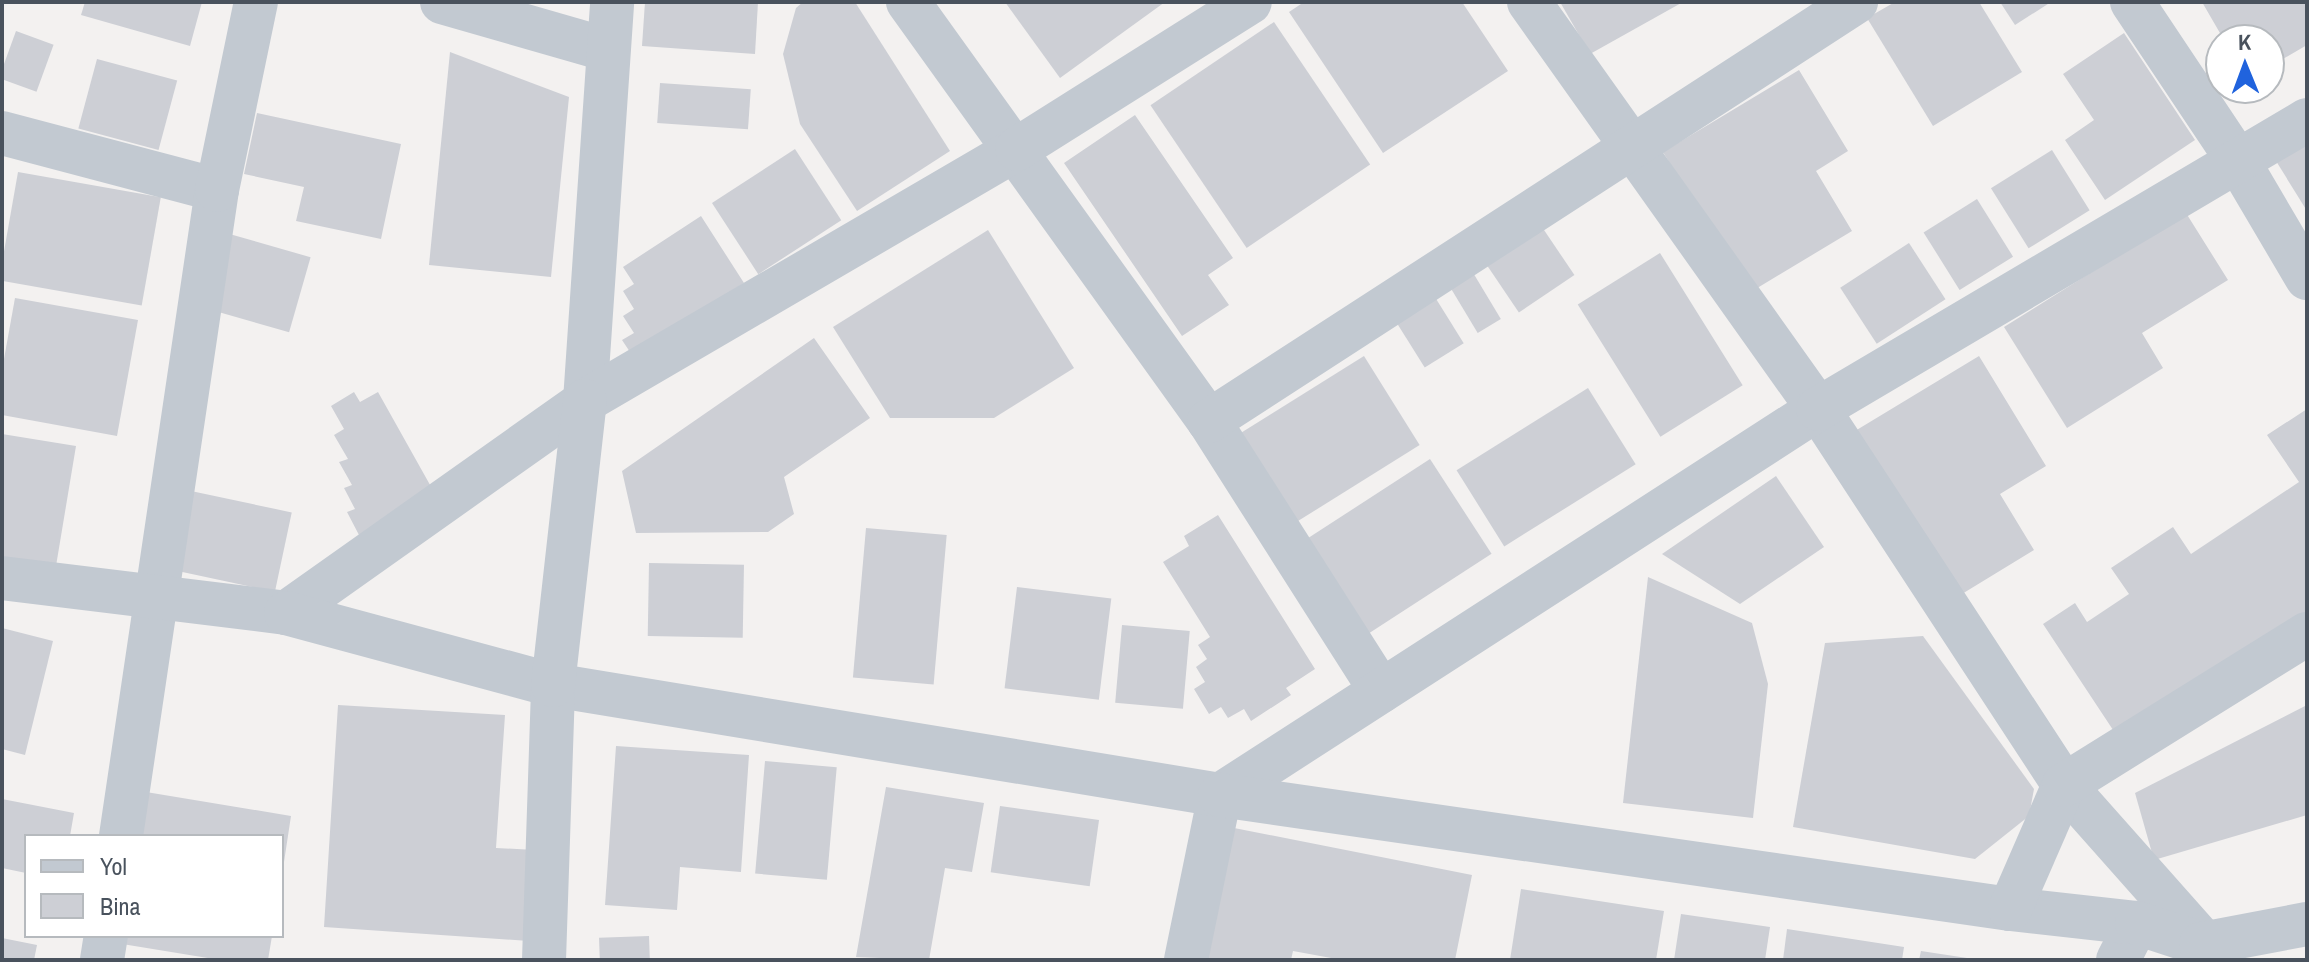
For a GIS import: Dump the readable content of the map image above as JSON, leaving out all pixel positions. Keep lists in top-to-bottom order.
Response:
{
  "legend": ["Yol", "Bina"],
  "north": "top"
}
